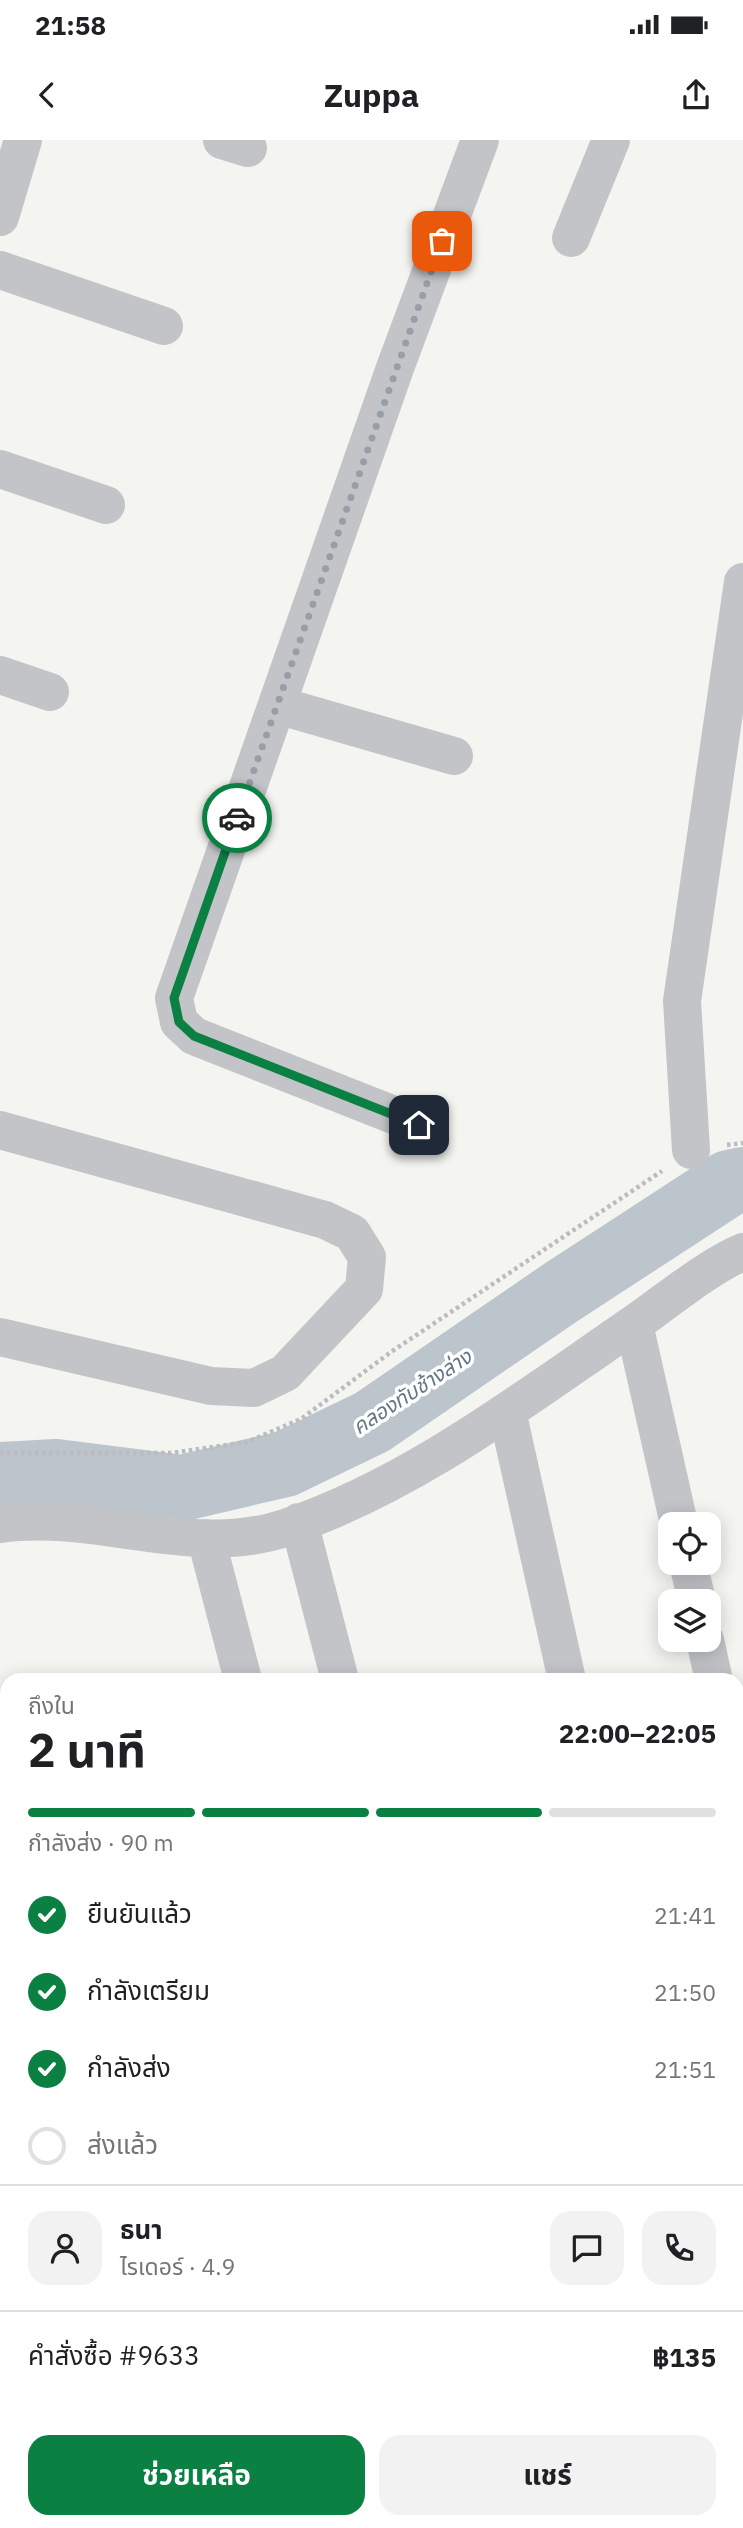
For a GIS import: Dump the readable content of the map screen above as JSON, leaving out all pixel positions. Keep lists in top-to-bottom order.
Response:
{
  "water": ["คลองทับช้างล่าง"],
  "page": {
    "status": "21:58",
    "header": "Zuppa",
    "heading": ["2 นาที", "ถึงใน", "22:00–22:05"],
    "panel": [
      "ธนา",
      "ไรเดอร์ · 4.9",
      "คำสั่งซื้อ #9633",
      "฿135"
    ],
    "bar": "กำลังส่ง · 90 m",
    "list": [
      ["ยืนยันแล้ว", "21:41"],
      ["กำลังเตรียม", "21:50"],
      ["กำลังส่ง", "21:51"],
      "ส่งแล้ว"
    ],
    "buttons": ["ช่วยเหลือ", "แชร์"]
  }
}
